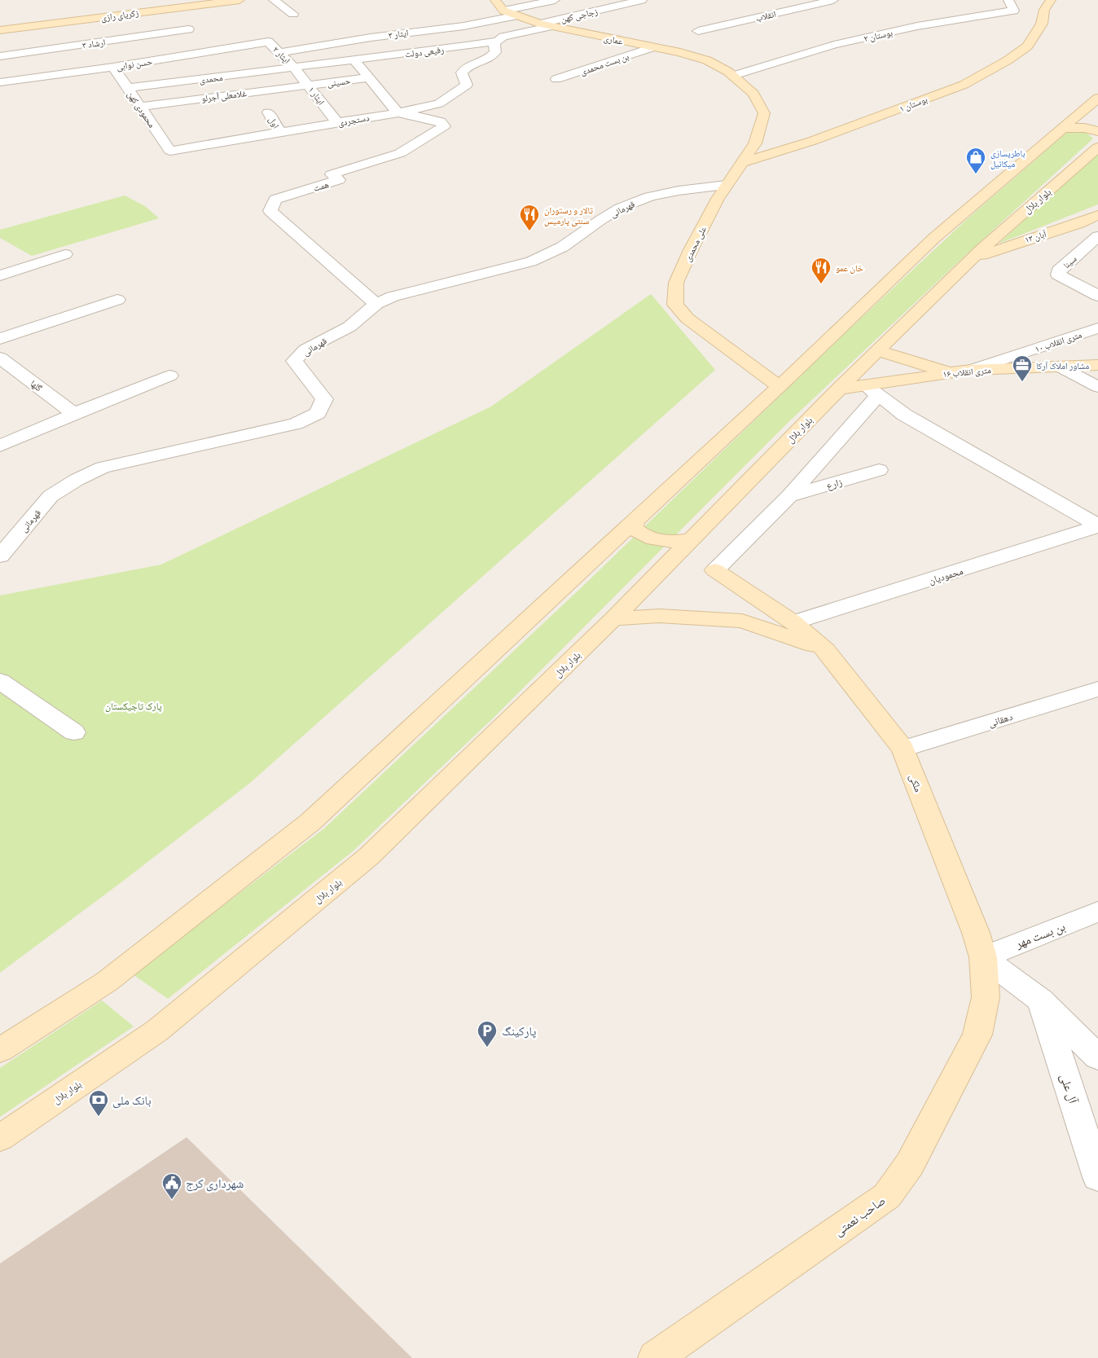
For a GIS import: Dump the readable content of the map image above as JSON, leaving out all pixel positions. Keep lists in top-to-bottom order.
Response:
{
  "streets": {
    "street": [
      "زکریای رازی",
      "زجاجی کهن",
      "انقلاب",
      "ایثار ۳",
      "بوستان ۲",
      "عماری",
      "ارشاد ۳",
      "رفیعی دولت",
      "ایثار ۲",
      "حسن نوابی",
      "بن بست محمدی",
      "محمدی",
      "حسینی",
      "غلامعلی آجرلو",
      "۱ ایثار",
      "بوستان ۱",
      "محمودی کهن",
      "دستجردی",
      "اول",
      "همت",
      "بلوار بلال",
      "قهرمانی",
      "۱۳ آبان",
      "علی محمدی",
      "سینا",
      "۱۰ متری انقلاب",
      "۱۶ متری انقلاب",
      "گلها",
      "زارع",
      "محمودیان",
      "دهقانی",
      "ملکی",
      "بن بست مهر",
      "آل علی",
      "صاحب نعمتی"
    ]
  },
  "crossings": [
    ["زجاجی کهن", "عماری"],
    ["زجاجی کهن", "رفیعی دولت"],
    ["ایثار ۳", "عماری"],
    ["ایثار ۳", "ایثار ۲"],
    ["بوستان ۲", "عماری"],
    ["بوستان ۲", "علی محمدی"],
    ["عماری", "رفیعی دولت"],
    ["عماری", "بن بست محمدی"],
    ["عماری", "علی محمدی"],
    ["رفیعی دولت", "ایثار ۲"],
    ["رفیعی دولت", "محمدی"],
    ["رفیعی دولت", "۱ ایثار"],
    ["رفیعی دولت", "دستجردی"],
    ["ایثار ۲", "حسن نوابی"],
    ["ایثار ۲", "محمدی"],
    ["ایثار ۲", "۱ ایثار"],
    ["حسن نوابی", "محمودی کهن"],
    ["محمدی", "۱ ایثار"],
    ["محمدی", "محمودی کهن"],
    ["حسینی", "غلامعلی آجرلو"],
    ["حسینی", "۱ ایثار"],
    ["غلامعلی آجرلو", "۱ ایثار"],
    ["غلامعلی آجرلو", "محمودی کهن"],
    ["۱ ایثار", "دستجردی"],
    ["بوستان ۱", "علی محمدی"],
    ["محمودی کهن", "دستجردی"],
    ["دستجردی", "اول"],
    ["دستجردی", "همت"],
    ["همت", "قهرمانی"],
    ["بلوار بلال", "۱۳ آبان"],
    ["بلوار بلال", "۱۶ متری انقلاب"],
    ["قهرمانی", "علی محمدی"],
    ["۱۰ متری انقلاب", "۱۶ متری انقلاب"],
    ["۱۶ متری انقلاب", "محمودیان"],
    ["زارع", "ملکی"],
    ["محمودیان", "ملکی"],
    ["دهقانی", "ملکی"],
    ["ملکی", "بن بست مهر"],
    ["ملکی", "صاحب نعمتی"],
    ["بن بست مهر", "صاحب نعمتی"]
  ],
  "parks": ["پارک تاجیکستان"],
  "places": {
    "shop": ["باطریسازی میکائیل"],
    "restaurant": ["تالار و رستوران سنتی پارمیس", "خان عمو"],
    "office": ["مشاور املاک آرکا"],
    "parking": ["پارکینگ"],
    "bank": ["بانک ملی"],
    "public building": ["شهرداری کرج"]
  }
}
